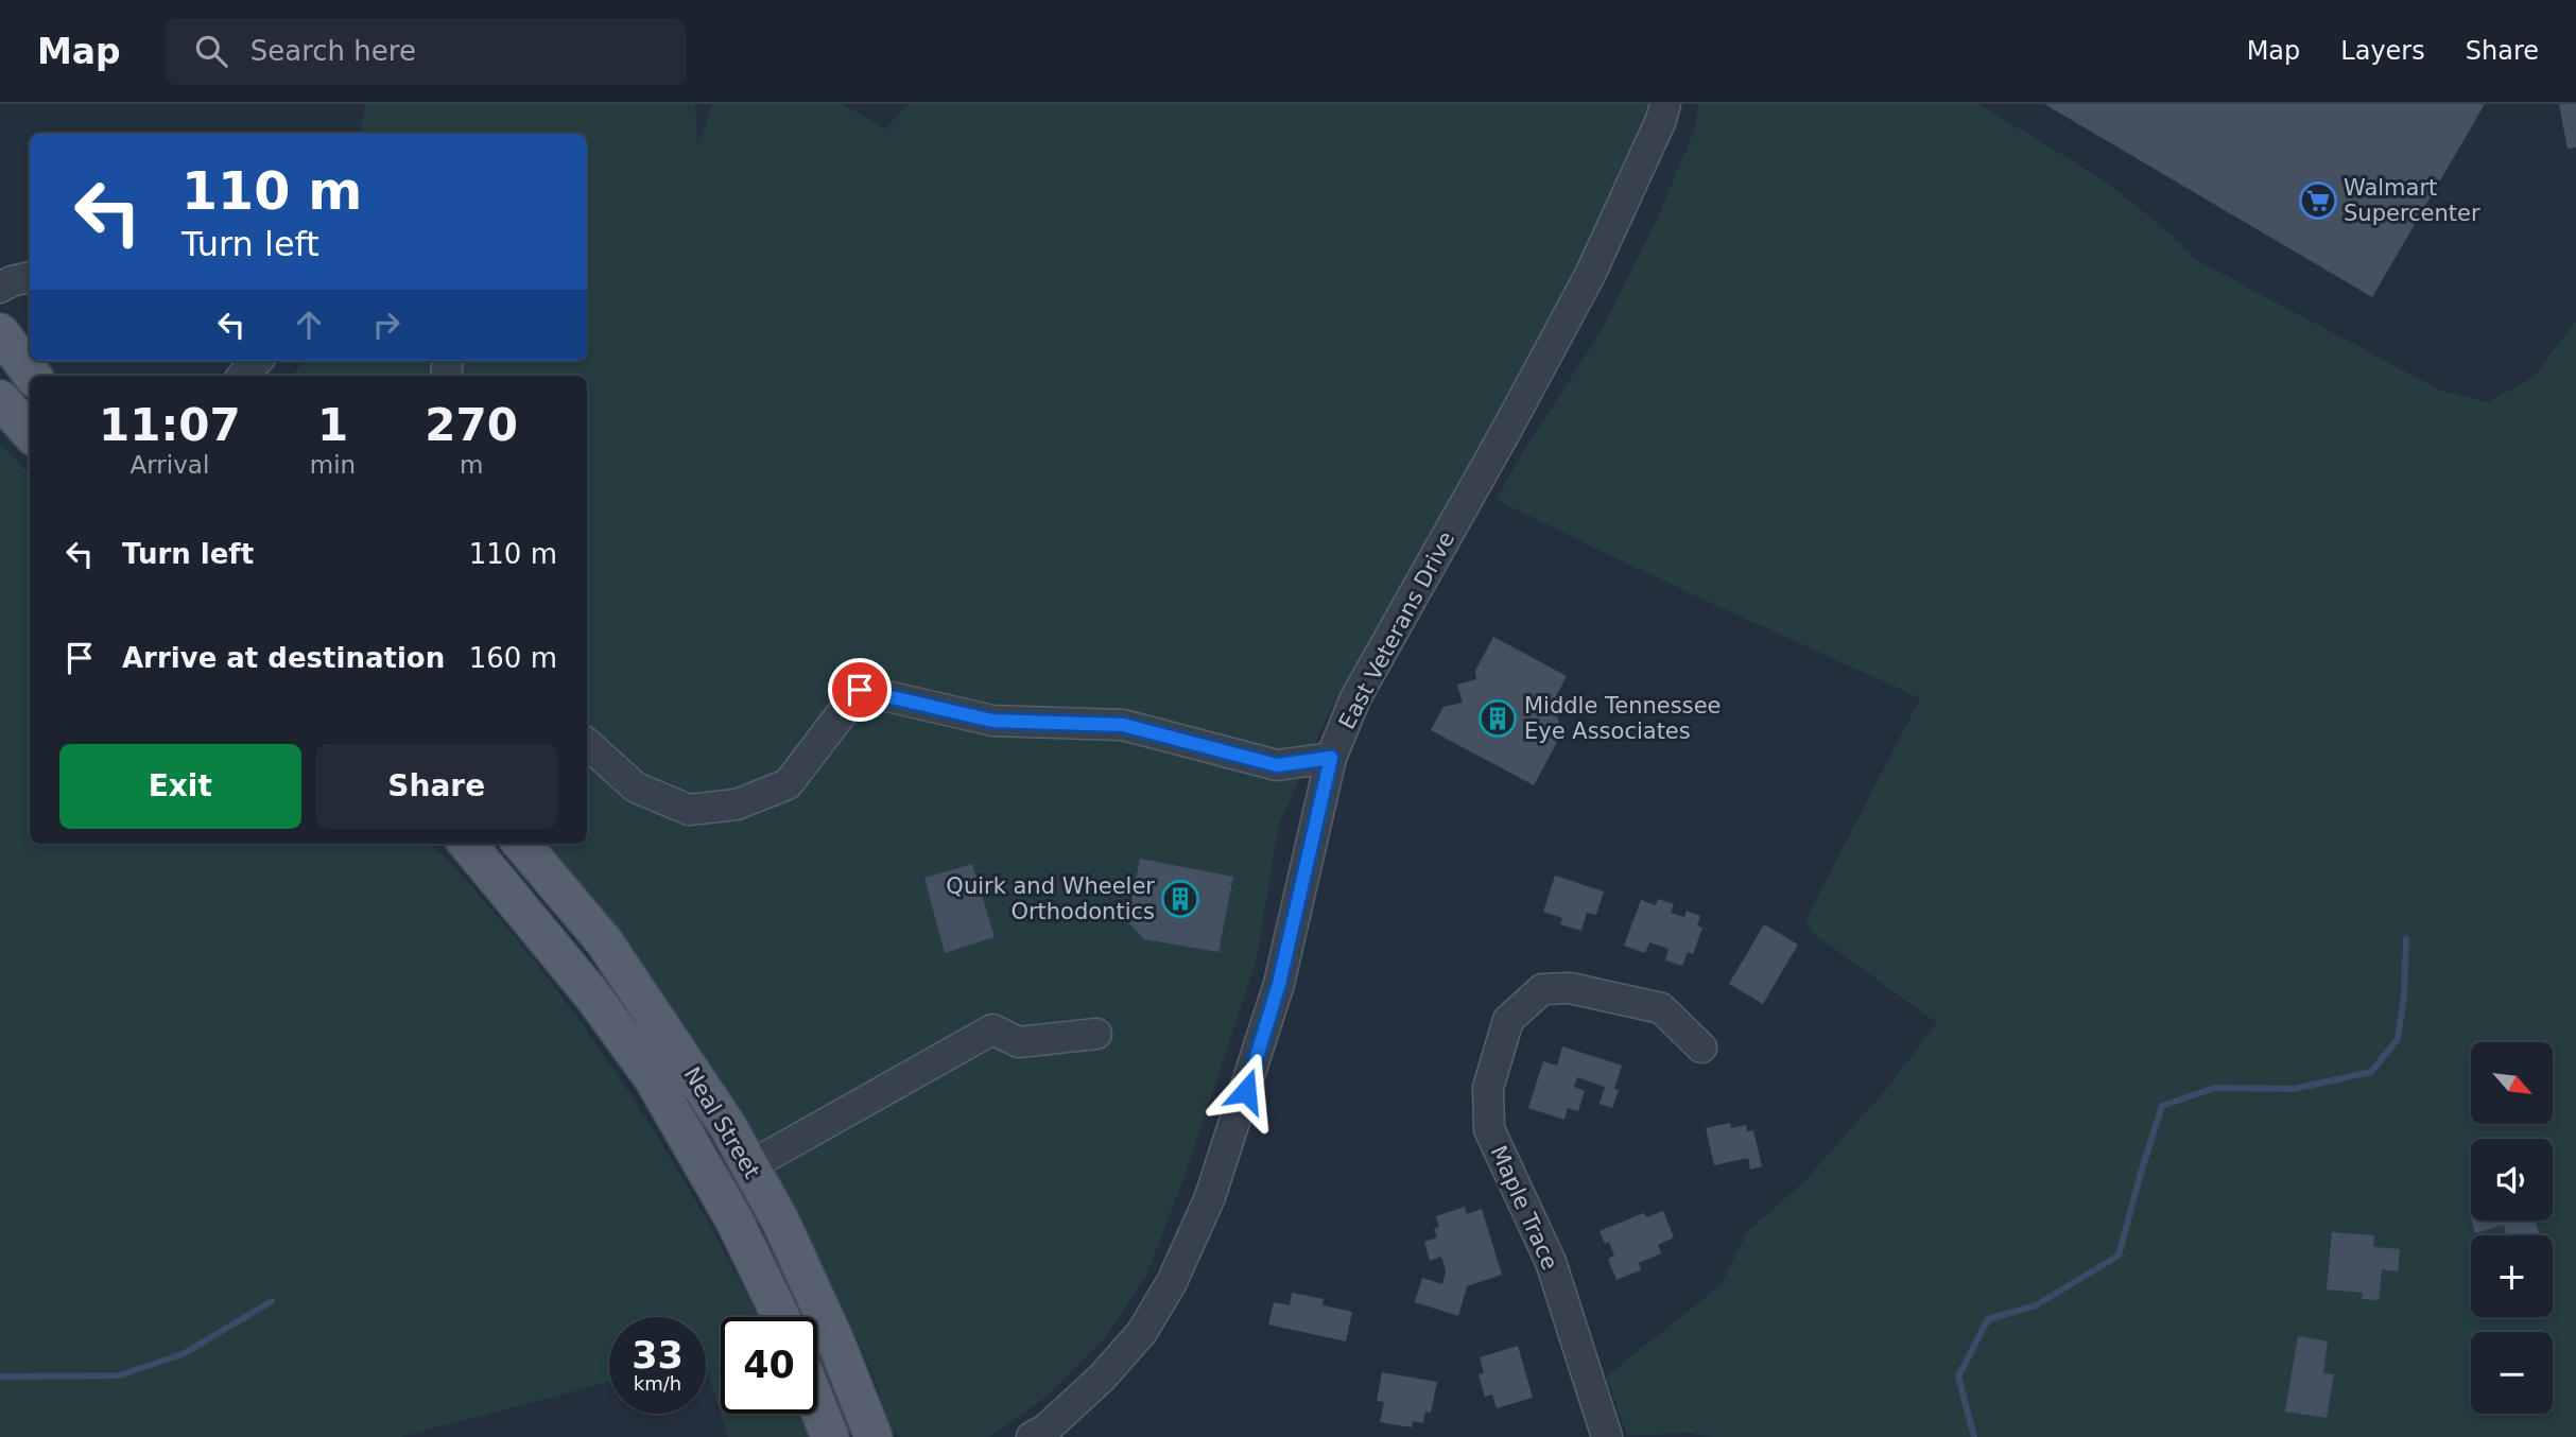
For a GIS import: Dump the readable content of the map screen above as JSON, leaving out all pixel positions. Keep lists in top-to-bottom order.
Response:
{
  "streets": {
    "main road": ["Neal Street"],
    "street": ["East Veterans Drive", "Maple Trace"]
  },
  "places": {
    "supermarket": ["Walmart Supercenter"],
    "building": ["Middle Tennessee Eye Associates", "Quirk and Wheeler Orthodontics"]
  },
  "north": "bottom right",
  "page": {
    "header": "Map",
    "search": "Search here",
    "nav": ["Map", "Layers", "Share"],
    "turn": ["110 m", "Turn left"],
    "eta": [
      "11:07",
      "Arrival",
      "1",
      "min",
      "270",
      "m"
    ],
    "list": [
      {
        "name": "Turn left",
        "value": "110 m"
      },
      {
        "name": "Arrive at destination",
        "value": "160 m"
      }
    ],
    "buttons": ["Exit", "Share"],
    "map_buttons": ["+", "−"],
    "speed": "33 km/h",
    "limit": "40"
  }
}
